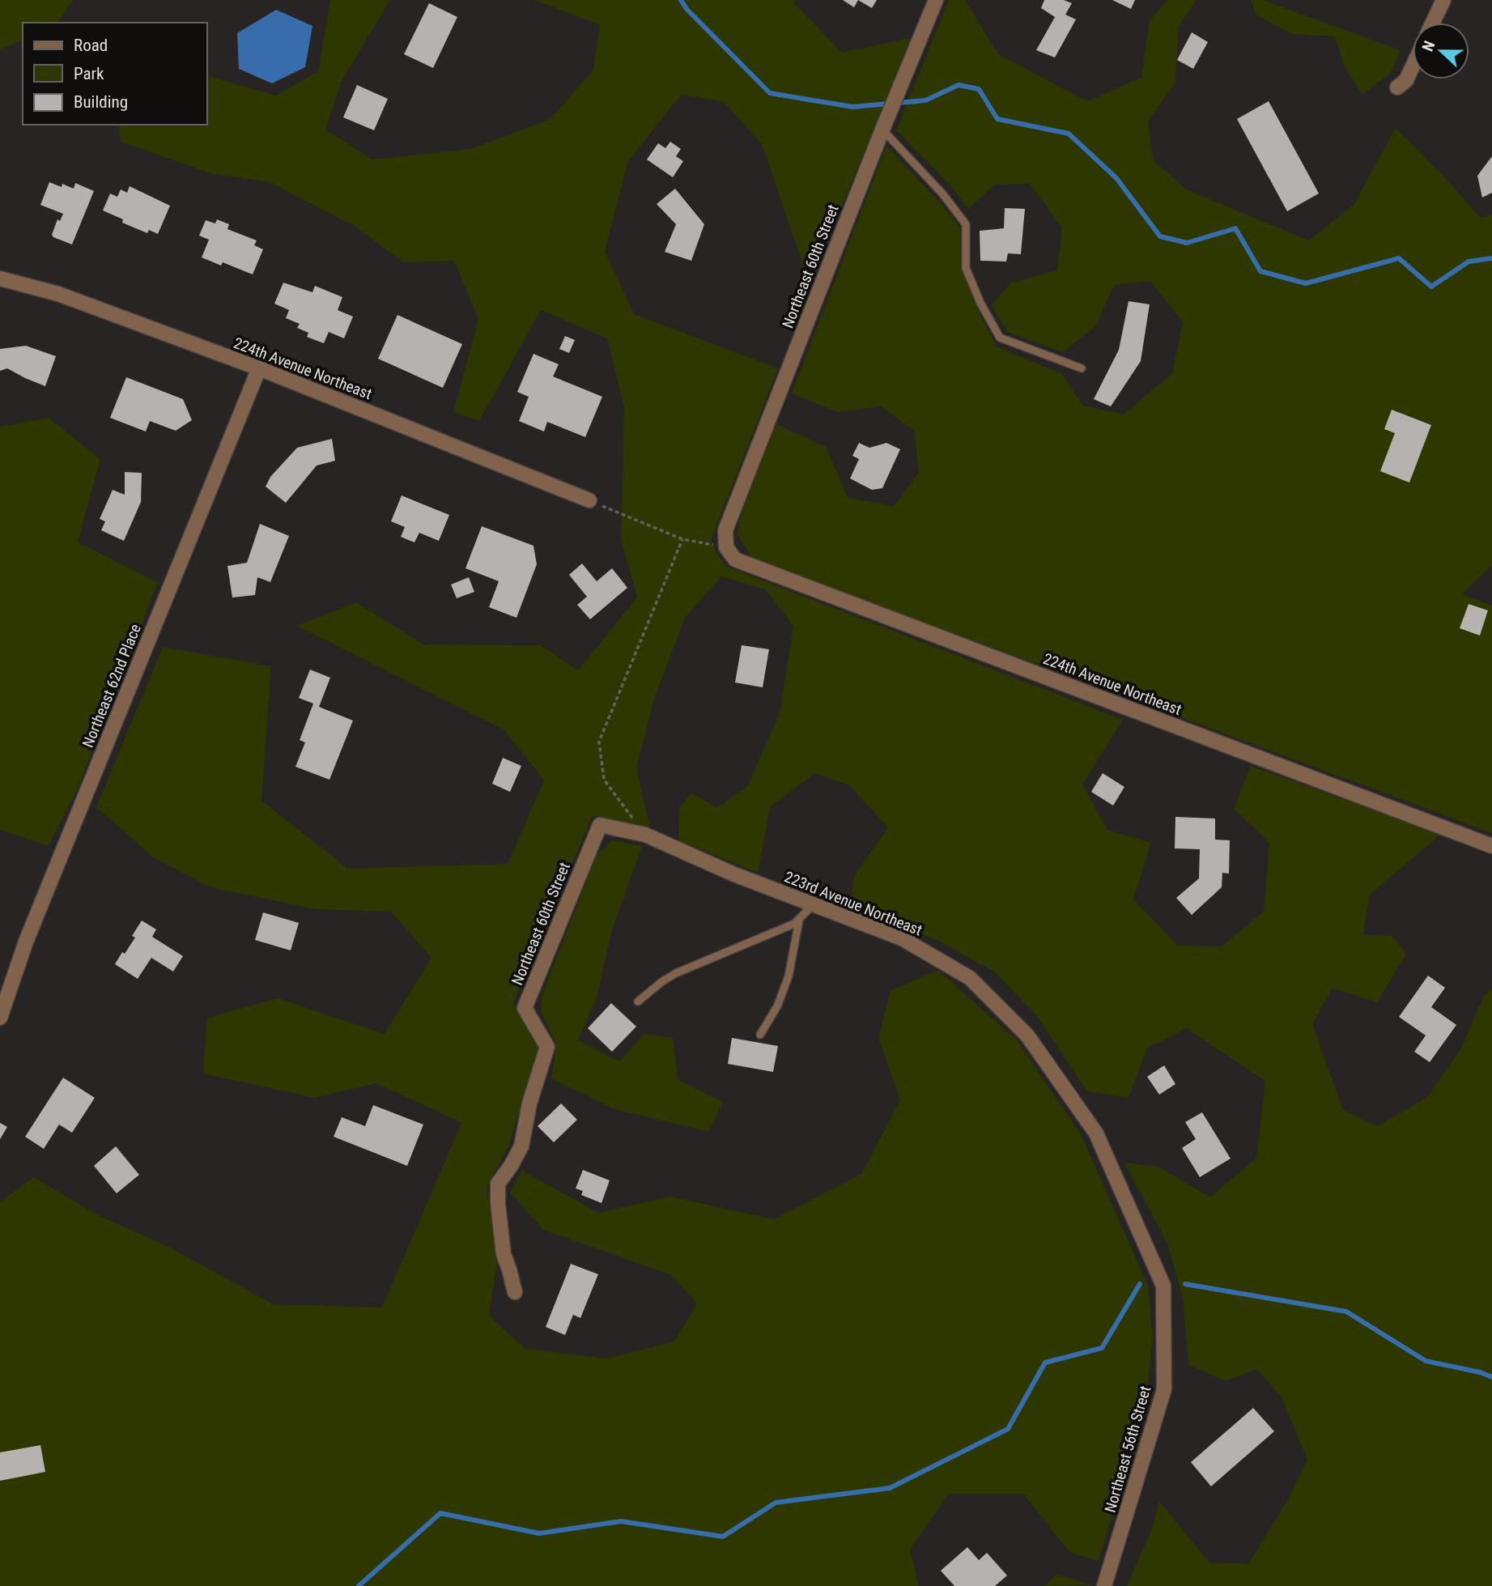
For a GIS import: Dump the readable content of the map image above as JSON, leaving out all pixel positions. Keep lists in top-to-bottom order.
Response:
{
  "streets": {
    "street": [
      "Northeast 60th Street",
      "224th Avenue Northeast",
      "Northeast 62nd Place",
      "223rd Avenue Northeast",
      "Northeast 56th Street"
    ]
  },
  "crossings": [
    ["Northeast 60th Street", "224th Avenue Northeast"],
    ["Northeast 60th Street", "223rd Avenue Northeast"],
    ["224th Avenue Northeast", "Northeast 62nd Place"],
    ["223rd Avenue Northeast", "Northeast 56th Street"]
  ],
  "legend": ["Road", "Park", "Building"],
  "north": "left"
}
